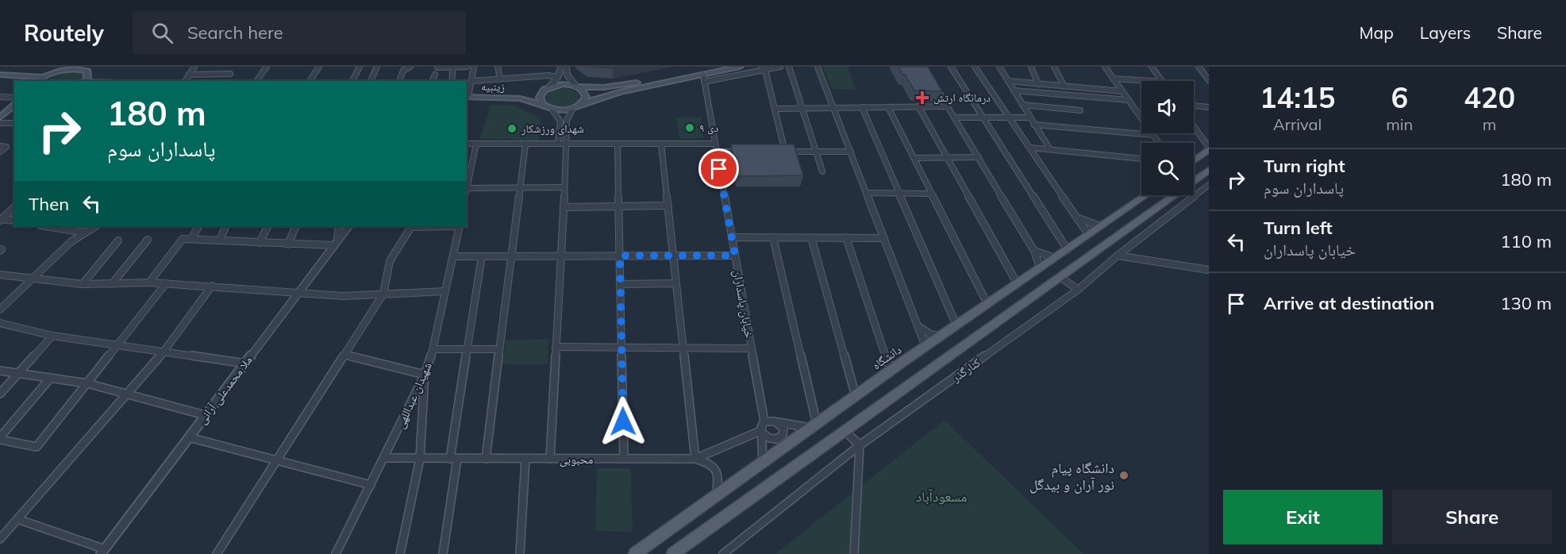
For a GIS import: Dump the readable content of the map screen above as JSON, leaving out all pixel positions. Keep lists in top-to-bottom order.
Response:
{
  "streets": {
    "main road": ["زینبیه", "دانشگاه"],
    "street": [
      "خیابان پاسداران",
      "کنارگذر",
      "ملا محمدعلی آرانی",
      "شهیدان عبداللهی",
      "محبوبی"
    ]
  },
  "crossings": [
    ["خیابان پاسداران", "محبوبی"],
    ["شهیدان عبداللهی", "محبوبی"]
  ],
  "parks": ["مسعودآباد"],
  "places": {
    "health": ["درمانگاه ارتش"],
    "other": ["۹ دی", "شهدای ورزشکار", "دانشگاه پیام نور آران و بیدگل"]
  },
  "page": {
    "header": "Routely",
    "search": "Search here",
    "nav": ["Map", "Layers", "Share"],
    "eta": [
      "14:15",
      "Arrival",
      "6",
      "min",
      "420",
      "m"
    ],
    "turn": ["180 m", "پاسداران سوم"],
    "list": [
      {
        "name": "Turn right",
        "note": "پاسداران سوم",
        "value": "180 m"
      },
      {
        "name": "Turn left",
        "note": "خیابان پاسداران",
        "value": "110 m"
      },
      {
        "name": "Arrive at destination",
        "value": "130 m"
      }
    ],
    "then": "Then",
    "buttons": ["Exit", "Share"]
  }
}
